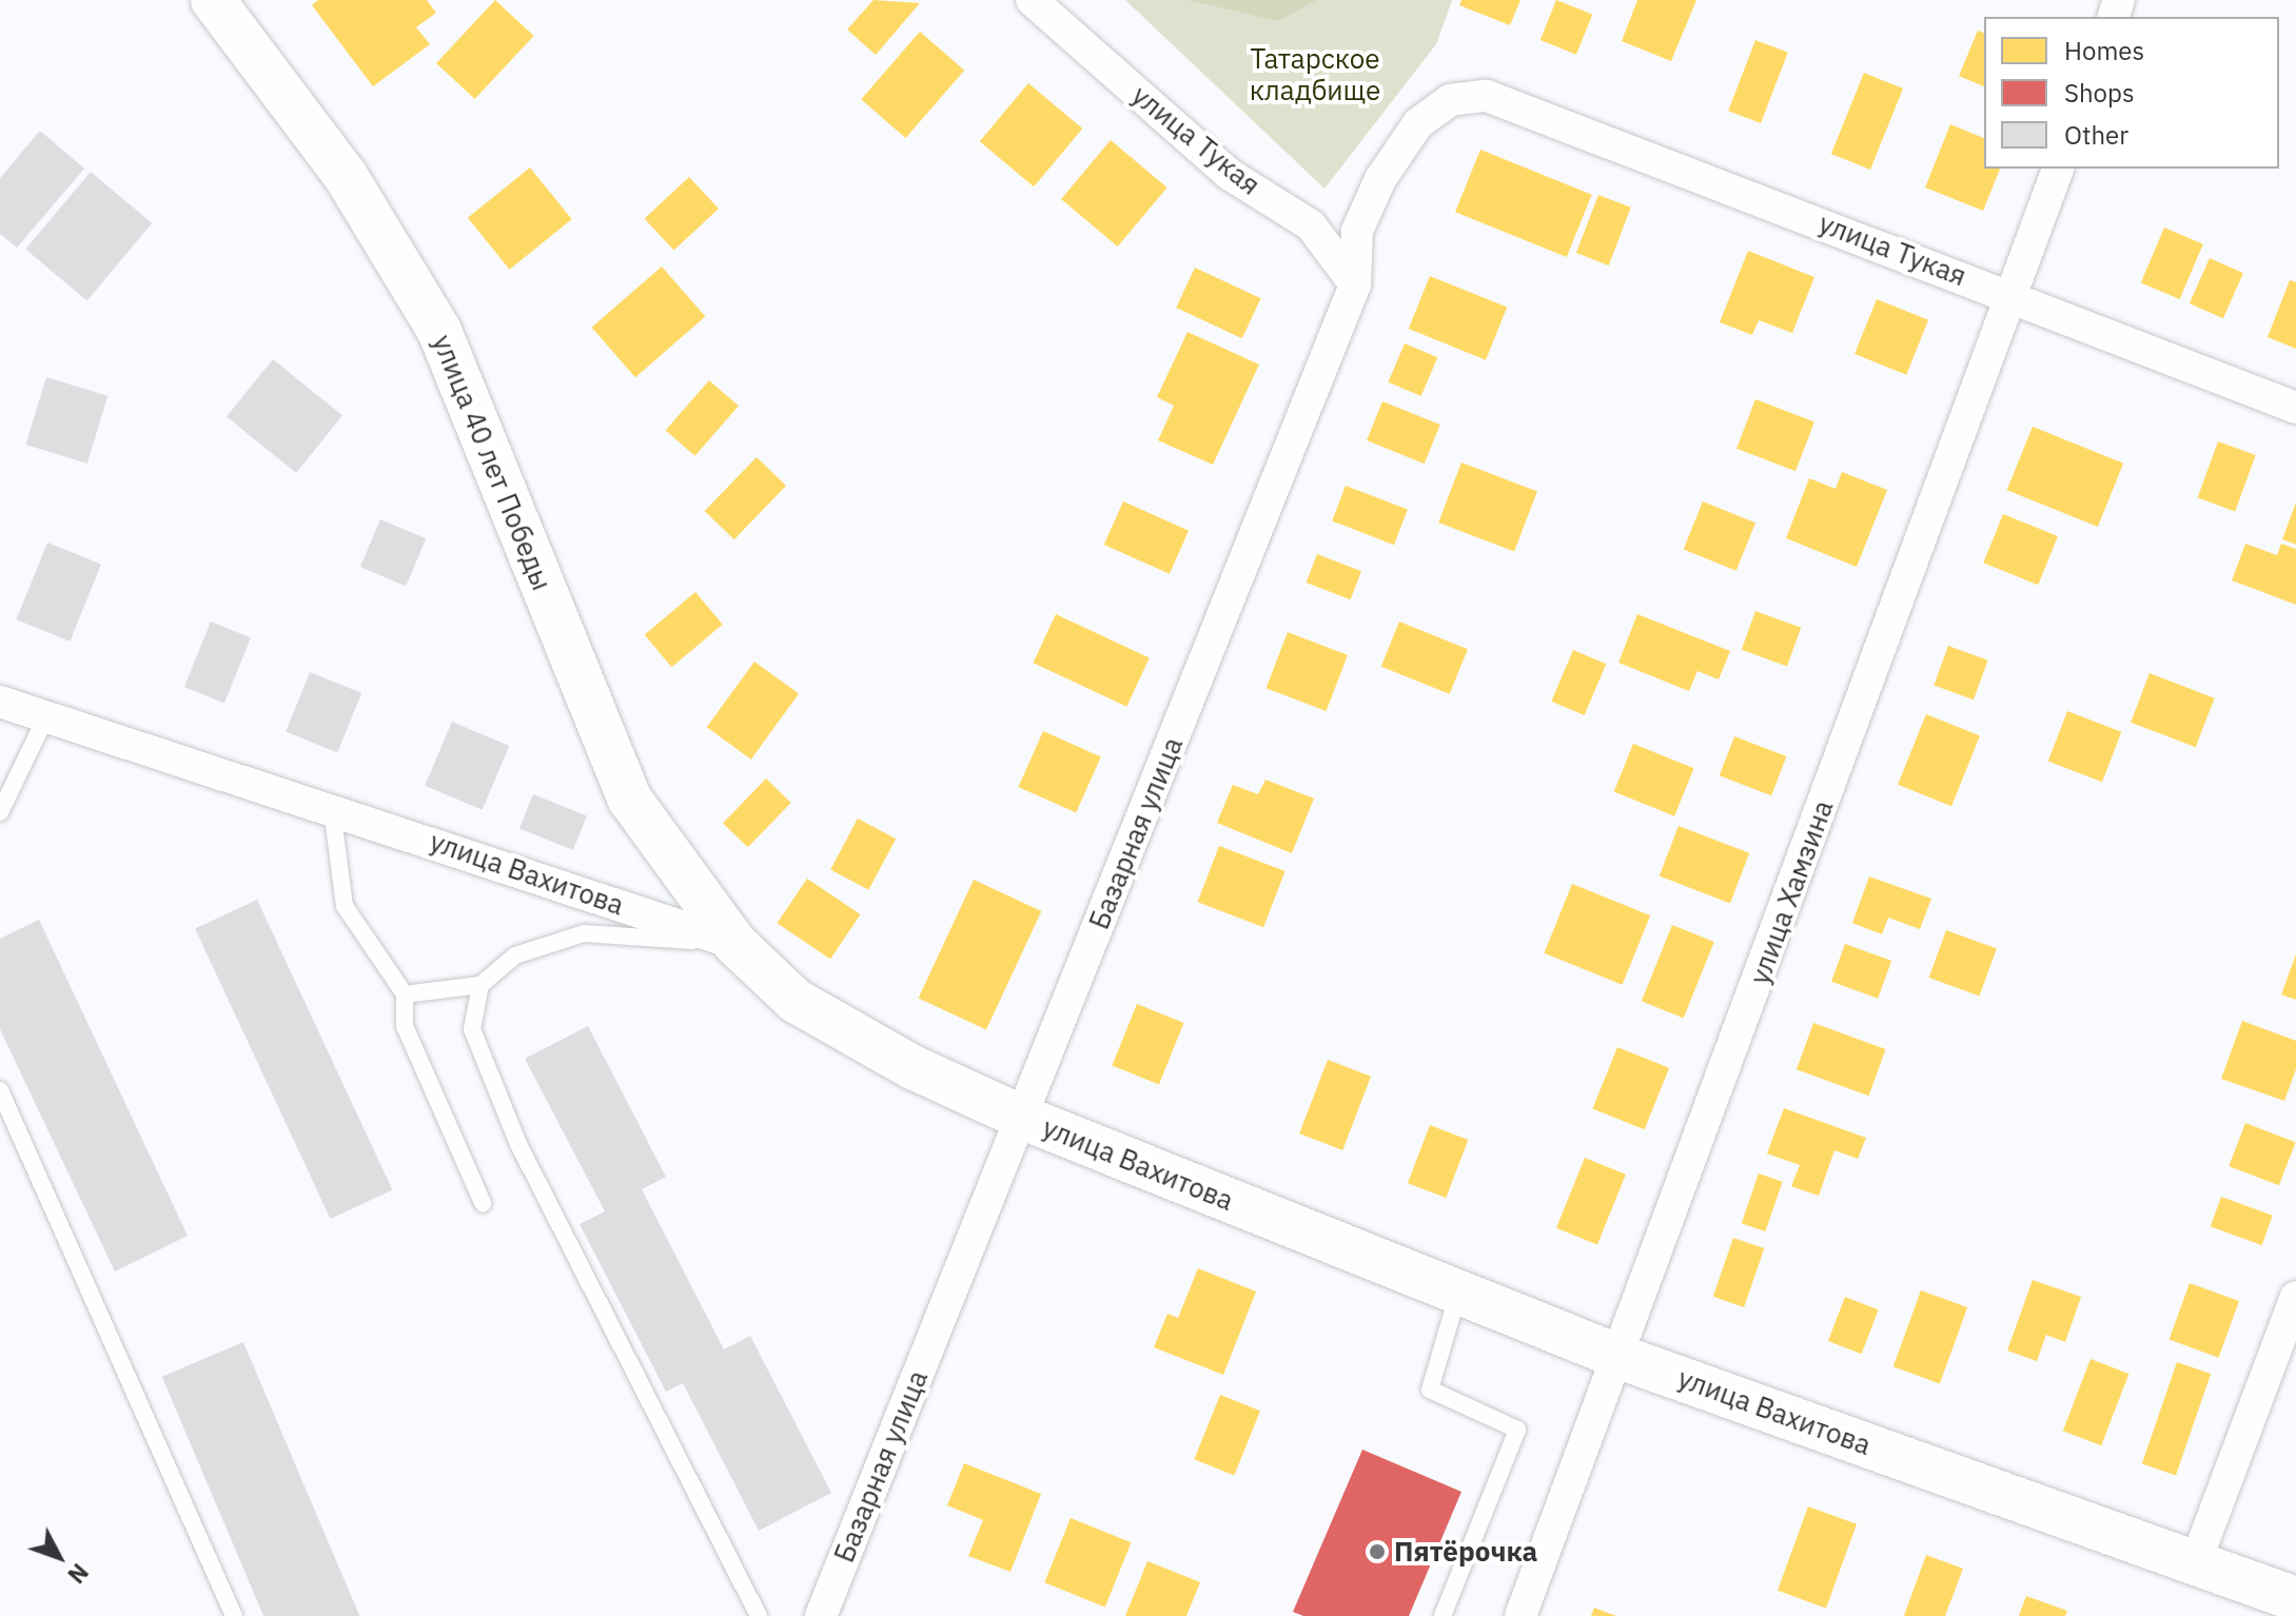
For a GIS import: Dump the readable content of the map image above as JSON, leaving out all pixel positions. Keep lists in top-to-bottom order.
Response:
{
  "streets": {
    "street": [
      "улица Тукая",
      "улица 40 лет Победы",
      "Базарная улица",
      "улица Вахитова",
      "улица Хамзина"
    ]
  },
  "crossings": [
    ["улица Тукая", "Базарная улица"],
    ["улица Тукая", "улица Хамзина"],
    ["улица 40 лет Победы", "улица Вахитова"],
    ["Базарная улица", "улица Вахитова"],
    ["улица Вахитова", "улица Хамзина"]
  ],
  "parks": ["Татарское кладбище"],
  "places": ["Пятёрочка"],
  "legend": ["Homes", "Shops", "Other"],
  "north": "bottom right"
}
